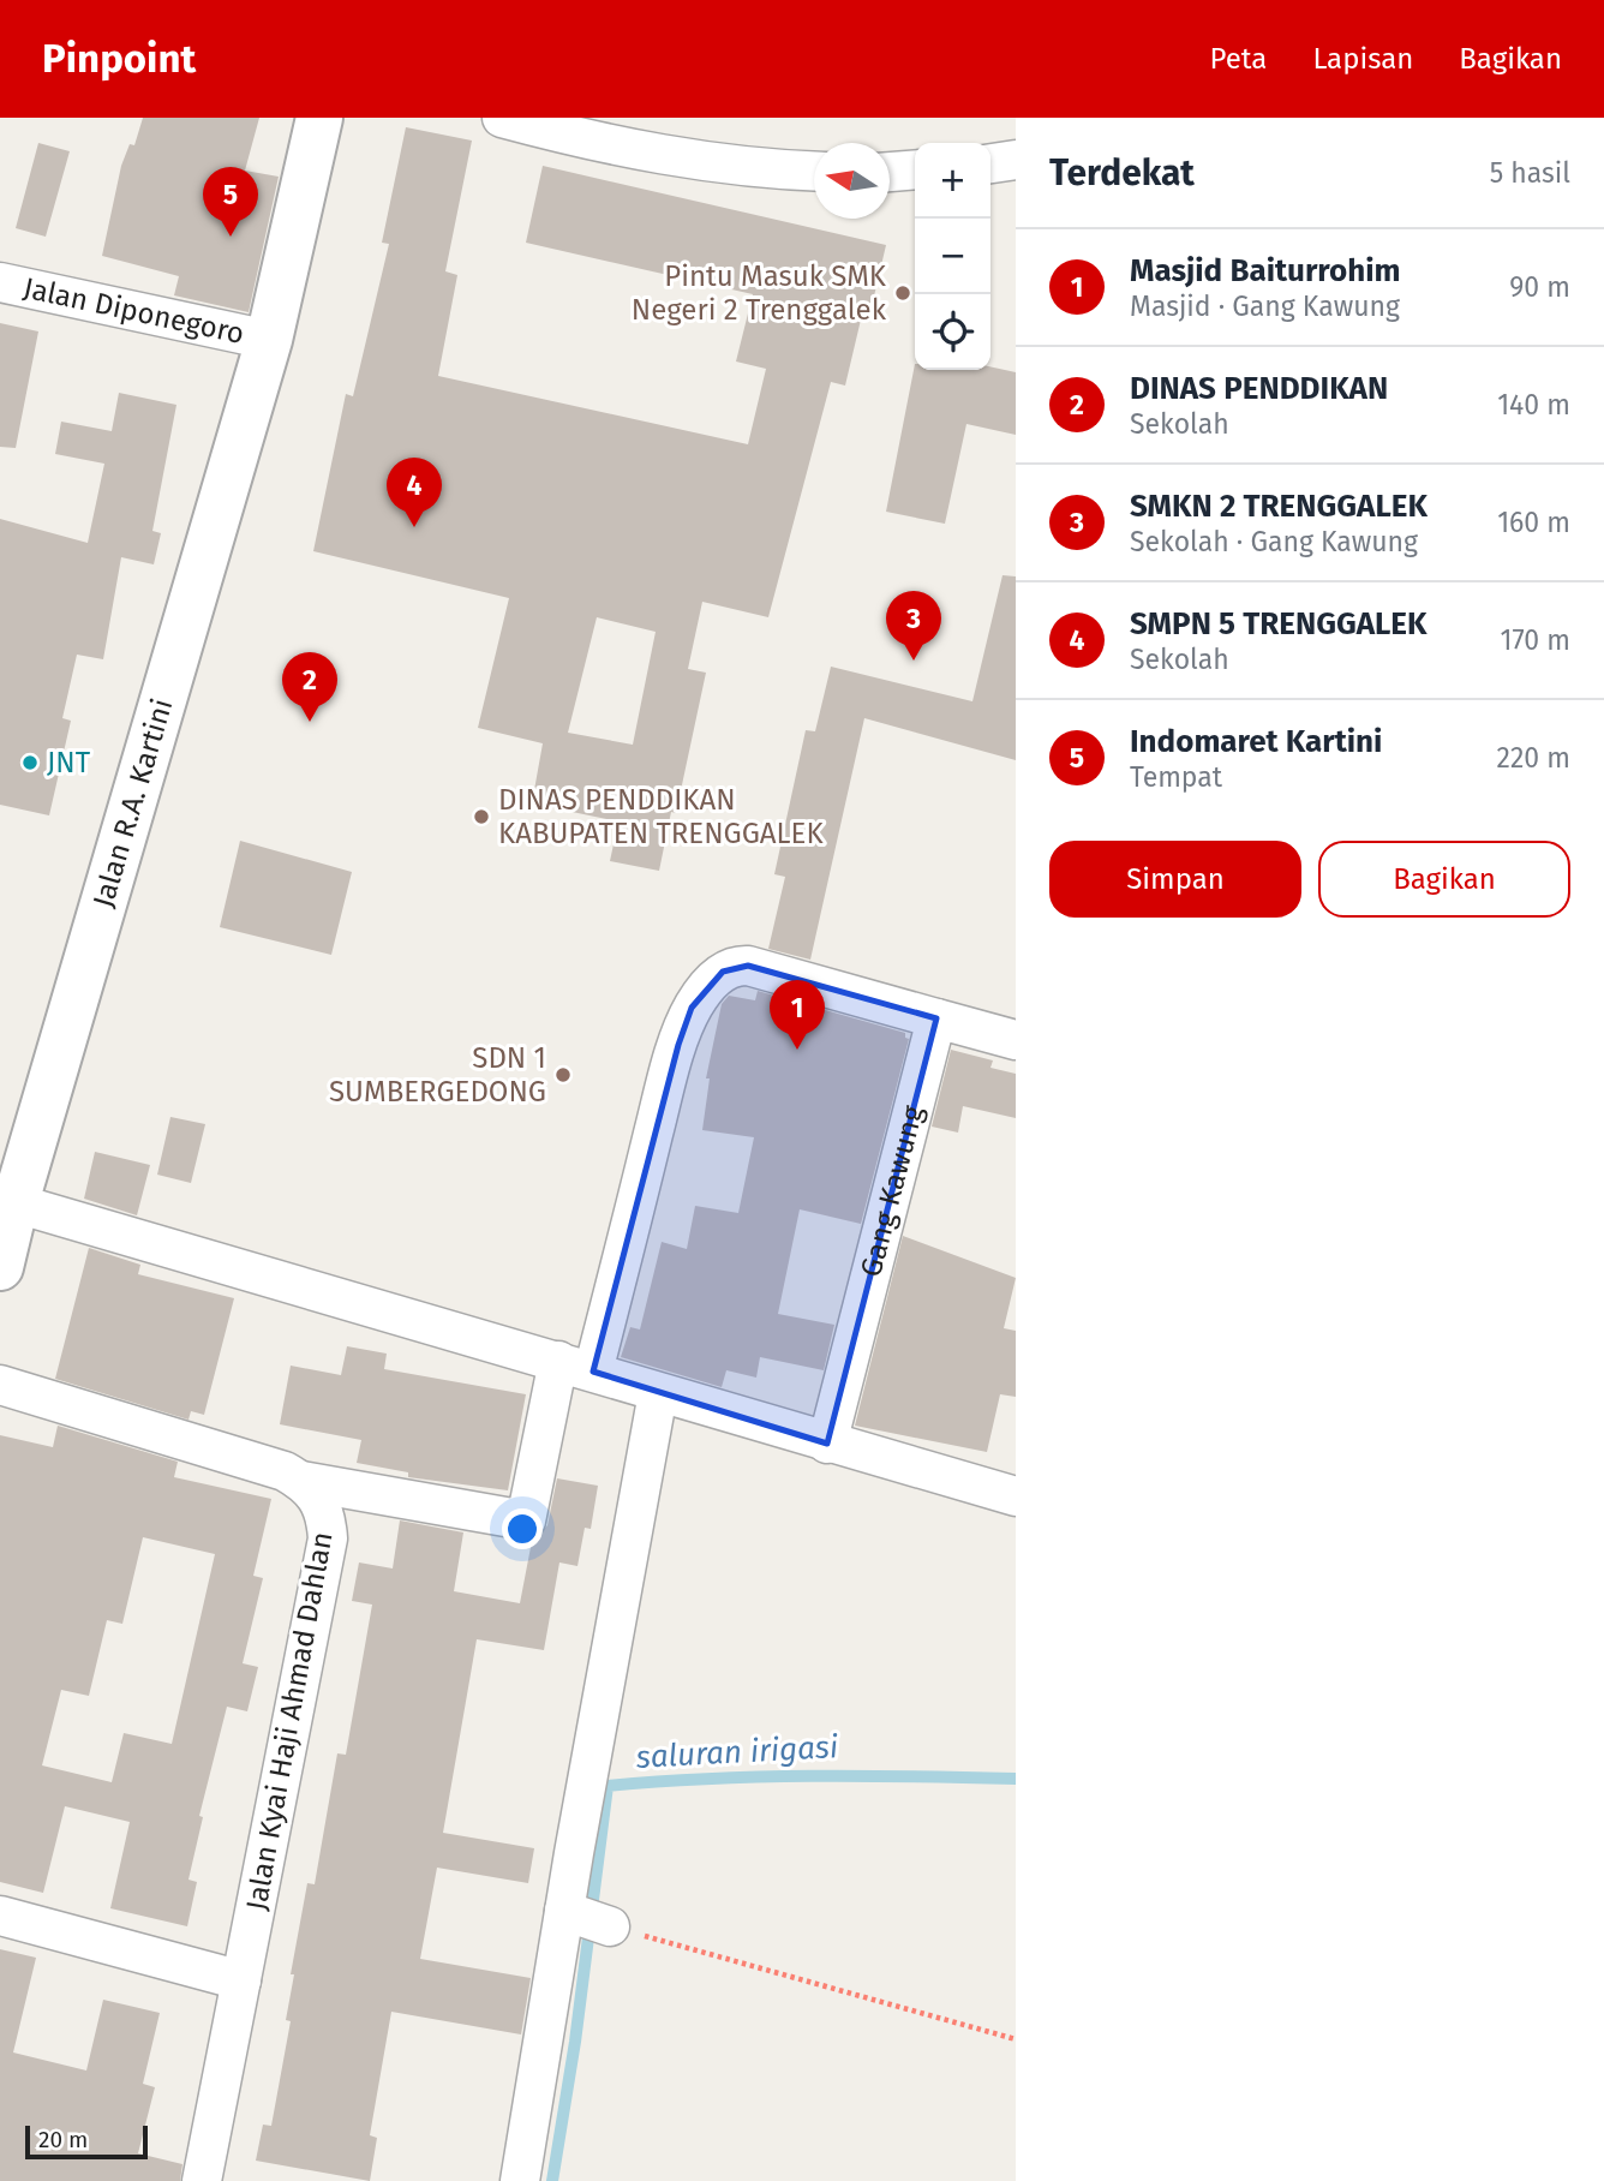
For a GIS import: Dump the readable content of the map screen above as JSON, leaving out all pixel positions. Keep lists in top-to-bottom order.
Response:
{
  "streets": {
    "street": [
      "Jalan Diponegoro",
      "Jalan R.A. Kartini",
      "Gang Kawung",
      "Jalan Kyai Haji Ahmad Dahlan"
    ]
  },
  "crossings": [
    ["Jalan Diponegoro", "Jalan R.A. Kartini"]
  ],
  "water": ["saluran irigasi"],
  "places": [
    "Pintu Masuk SMK Negeri 2 Trenggalek",
    "JNT",
    "DINAS PENDDIKAN KABUPATEN TRENGGALEK",
    "SDN 1 SUMBERGEDONG"
  ],
  "scale_bar": "20 m",
  "north": "left",
  "page": {
    "header": "Pinpoint",
    "nav": ["Peta", "Lapisan", "Bagikan"],
    "heading": ["Terdekat", "5 hasil"],
    "map_buttons": ["+", "−"],
    "pins": [
      "5",
      "4",
      "3",
      "2",
      "1"
    ],
    "list": [
      {
        "mark": "1",
        "name": "Masjid Baiturrohim",
        "note": "Masjid · Gang Kawung",
        "value": "90 m"
      },
      {
        "mark": "2",
        "name": "DINAS PENDDIKAN",
        "note": "Sekolah",
        "value": "140 m"
      },
      {
        "mark": "3",
        "name": "SMKN 2 TRENGGALEK",
        "note": "Sekolah · Gang Kawung",
        "value": "160 m"
      },
      {
        "mark": "4",
        "name": "SMPN 5 TRENGGALEK",
        "note": "Sekolah",
        "value": "170 m"
      },
      {
        "mark": "5",
        "name": "Indomaret Kartini",
        "note": "Tempat",
        "value": "220 m"
      }
    ],
    "buttons": ["Simpan", "Bagikan"],
    "scale": "20 m"
  }
}
